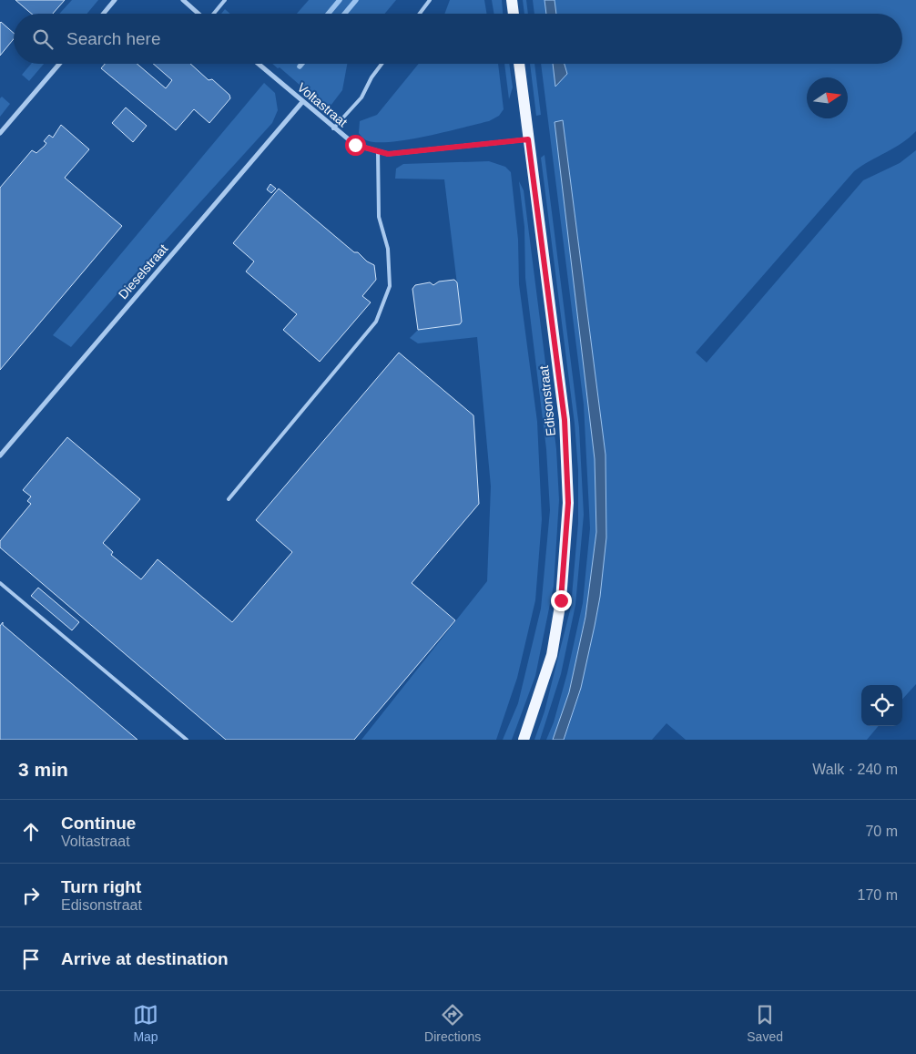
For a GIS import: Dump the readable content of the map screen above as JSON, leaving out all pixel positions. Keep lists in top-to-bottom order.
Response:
{
  "streets": {
    "main road": ["Edisonstraat"],
    "street": ["Voltastraat", "Dieselstraat"]
  },
  "crossings": [
    ["Voltastraat", "Dieselstraat"],
    ["Voltastraat", "Edisonstraat"]
  ],
  "north": "right",
  "page": {
    "search": "Search here",
    "heading": ["3 min", "Walk · 240 m"],
    "list": [
      ["Continue", "Voltastraat", "70 m"],
      ["Turn right", "Edisonstraat", "170 m"],
      "Arrive at destination"
    ],
    "nav": ["Map", "Directions", "Saved"]
  }
}
